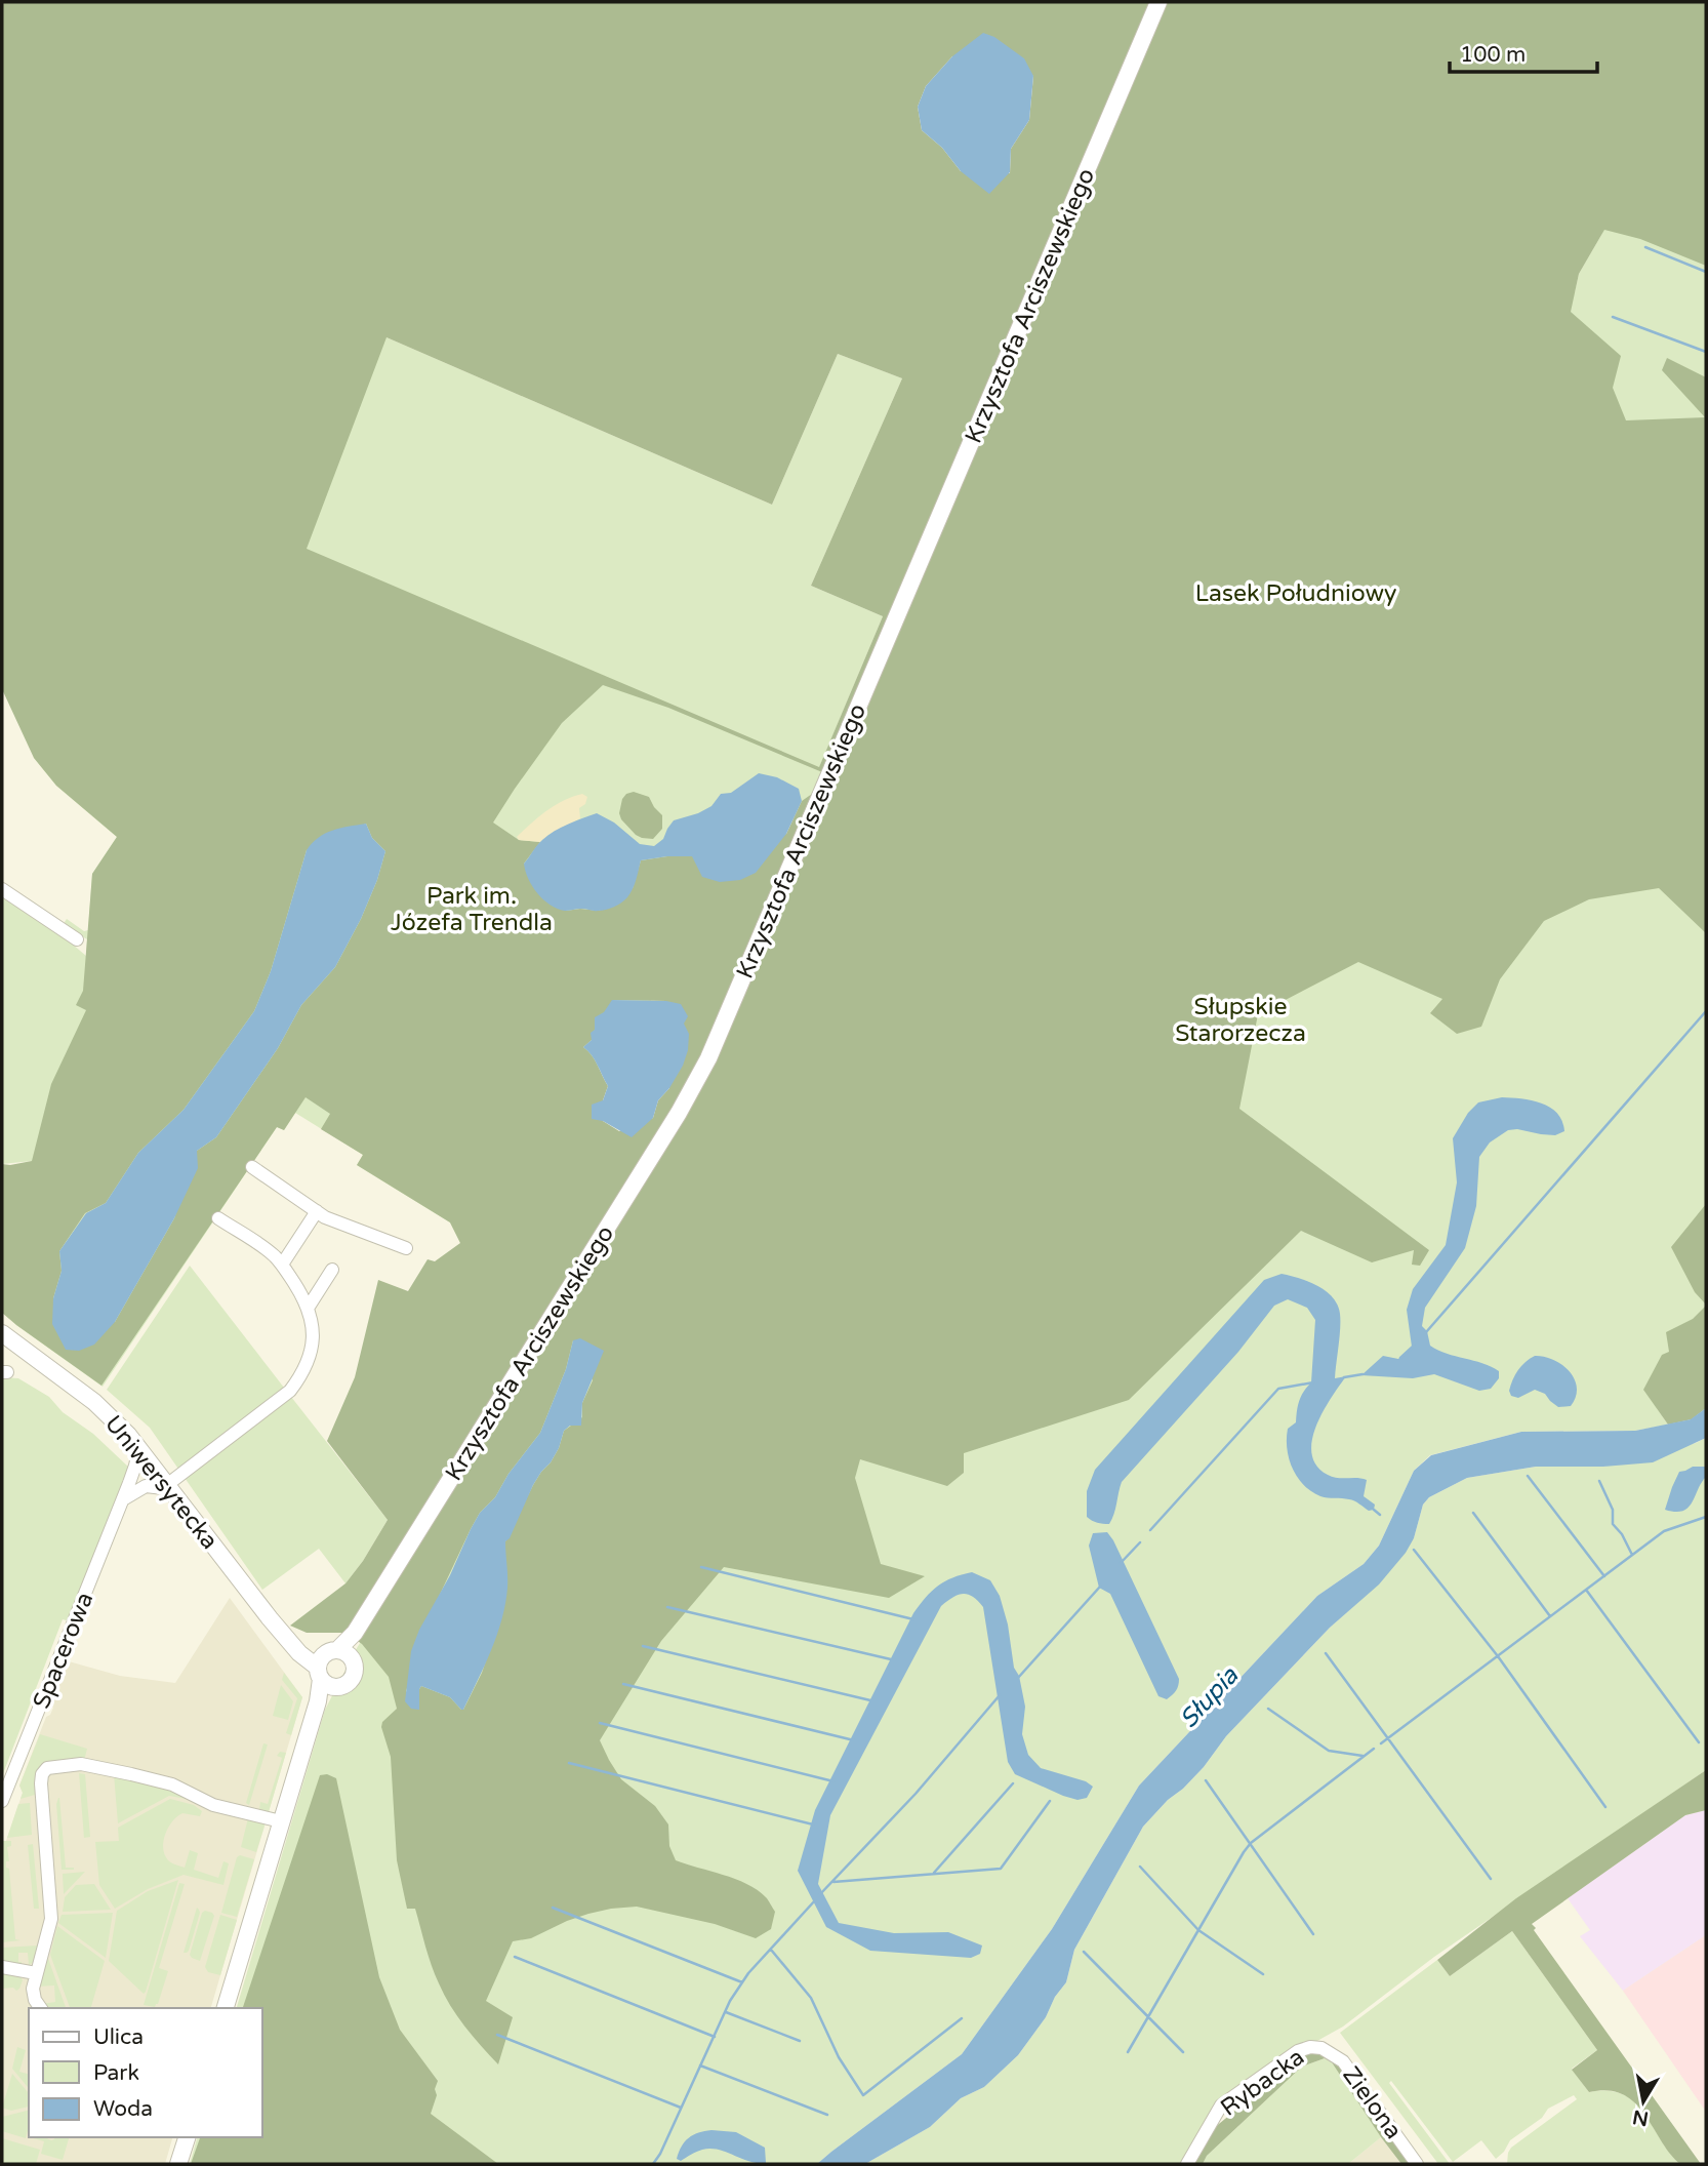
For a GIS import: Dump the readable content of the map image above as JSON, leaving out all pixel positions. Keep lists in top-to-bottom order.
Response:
{
  "streets": {
    "street": [
      "Krzysztofa Arciszewskiego",
      "Uniwersytecka",
      "Spacerowa",
      "Rybacka",
      "Zielona"
    ]
  },
  "crossings": [
    ["Krzysztofa Arciszewskiego", "Uniwersytecka"],
    ["Uniwersytecka", "Spacerowa"],
    ["Rybacka", "Zielona"]
  ],
  "water": ["Słupia"],
  "parks": ["Lasek Południowy", "Park im. Józefa Trendla", "Słupskie Starorzecza"],
  "legend": ["Ulica", "Park", "Woda"],
  "scale_bar": "100 m",
  "north": "bottom"
}
